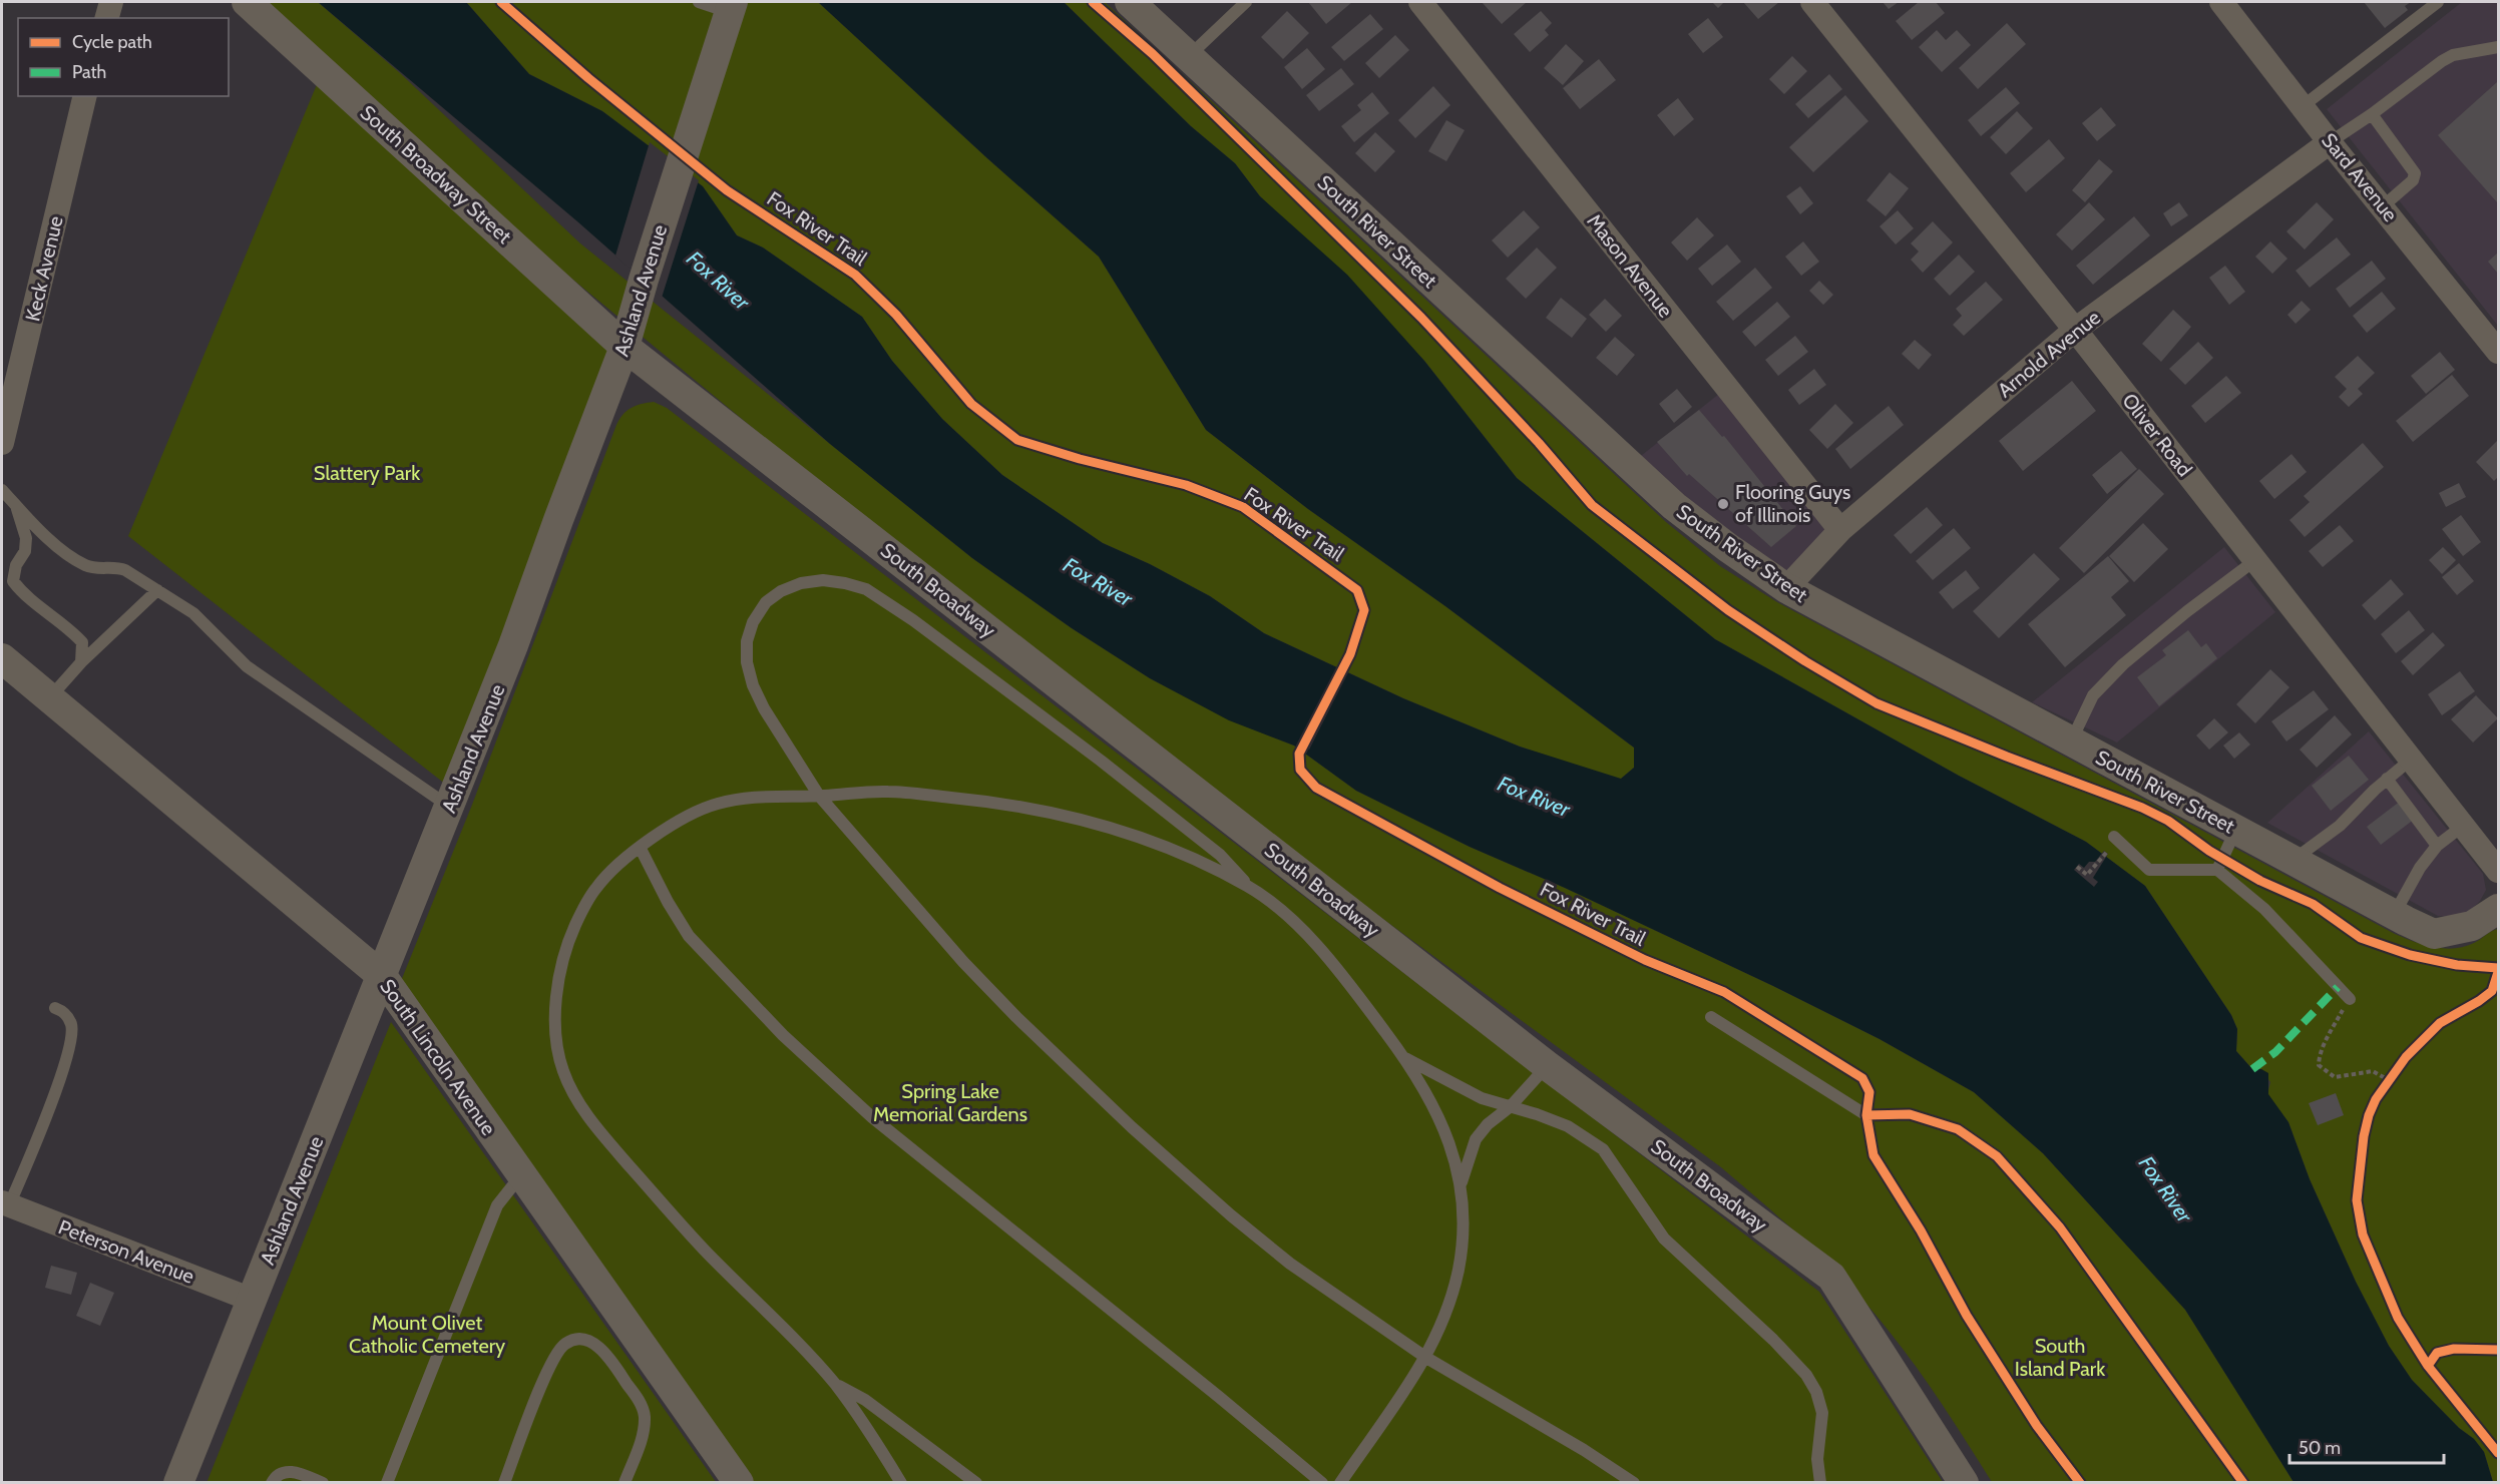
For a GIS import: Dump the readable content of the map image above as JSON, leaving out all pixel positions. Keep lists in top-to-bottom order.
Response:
{
  "streets": {
    "street": [
      "South Broadway Street",
      "Sard Avenue",
      "South River Street",
      "Mason Avenue",
      "Keck Avenue",
      "Ashland Avenue",
      "Arnold Avenue",
      "Oliver Road",
      "South Broadway",
      "South Lincoln Avenue",
      "Peterson Avenue"
    ],
    "cycle path": ["Fox River Trail"]
  },
  "crossings": [
    ["South Broadway Street", "Ashland Avenue"],
    ["South Broadway Street", "South Broadway"],
    ["Sard Avenue", "Arnold Avenue"],
    ["South River Street", "Arnold Avenue"],
    ["Mason Avenue", "Arnold Avenue"],
    ["Ashland Avenue", "South Broadway"],
    ["Ashland Avenue", "South Lincoln Avenue"],
    ["Ashland Avenue", "Peterson Avenue"],
    ["Arnold Avenue", "Oliver Road"]
  ],
  "water": ["Fox River"],
  "parks": [
    "Slattery Park",
    "Spring Lake Memorial Gardens",
    "Mount Olivet Catholic Cemetery",
    "South Island Park"
  ],
  "places": ["Flooring Guys of Illinois"],
  "legend": ["Cycle path", "Path"],
  "scale_bar": "50 m"
}
